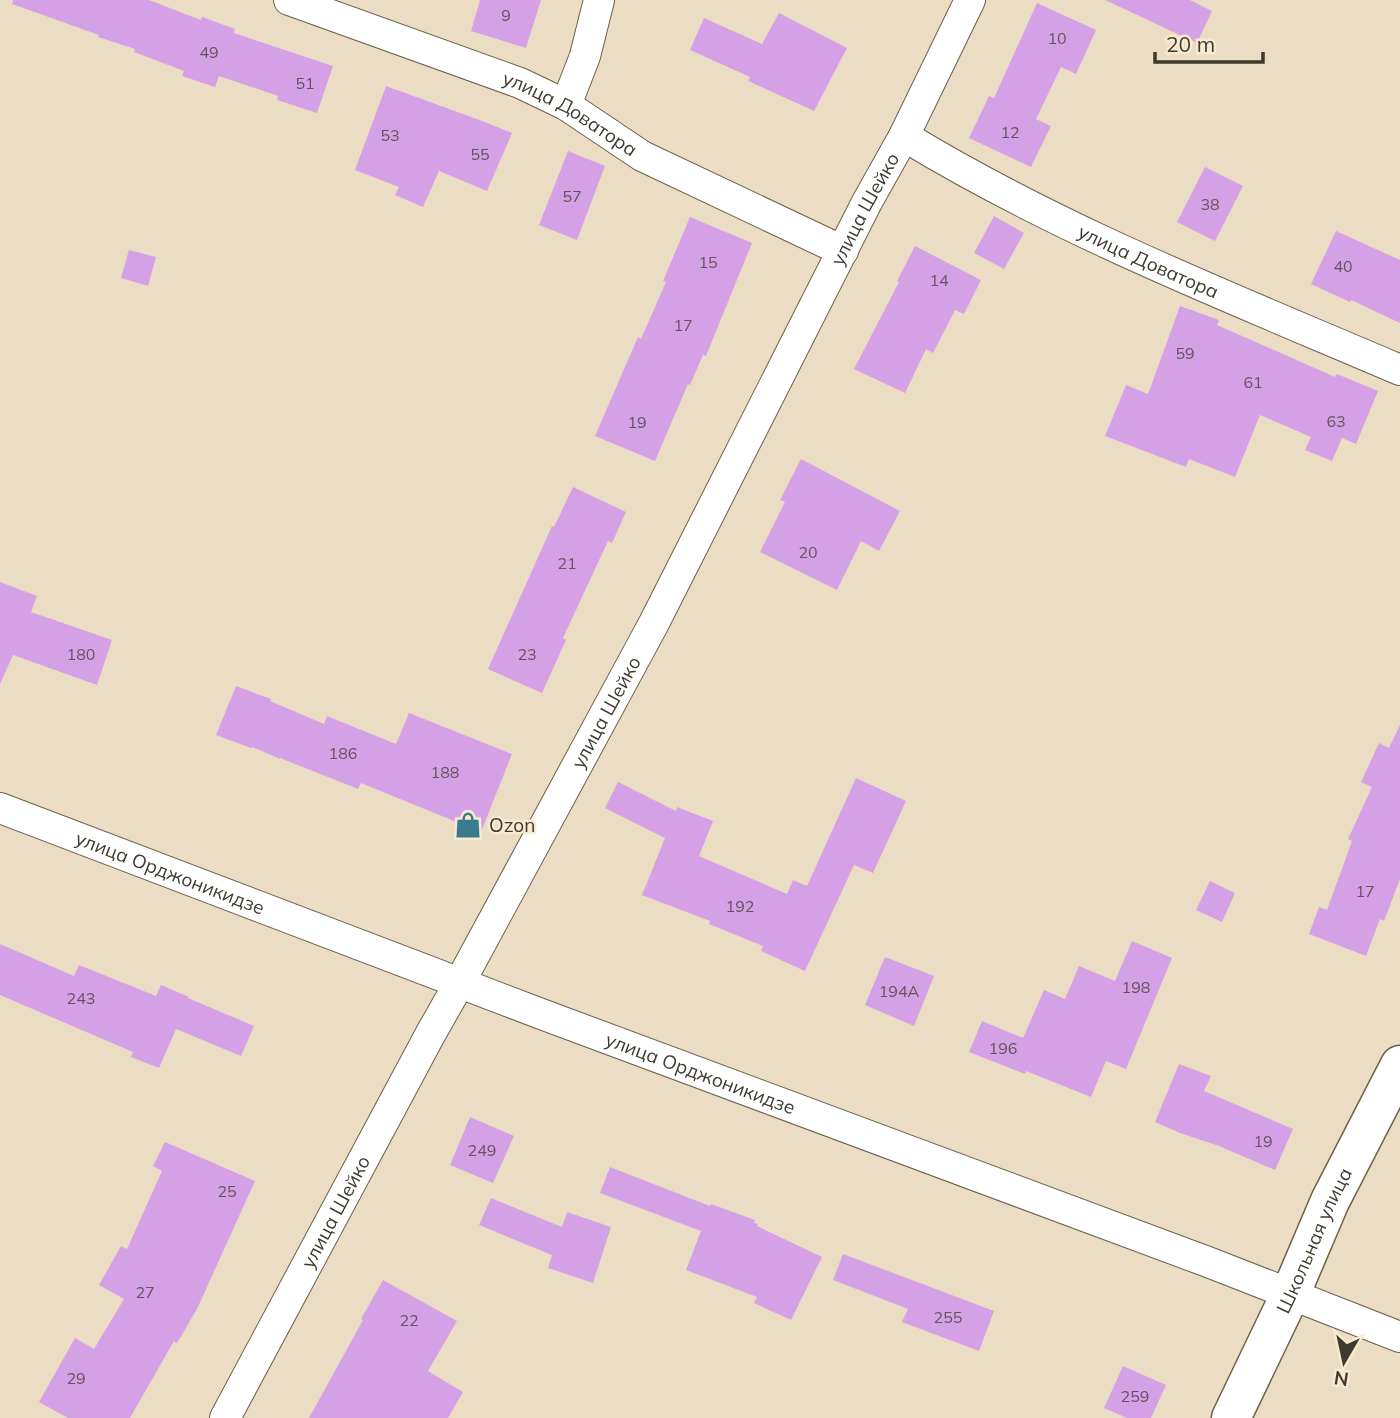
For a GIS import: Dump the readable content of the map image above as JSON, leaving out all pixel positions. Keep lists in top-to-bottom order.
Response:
{
  "streets": {
    "street": [
      "улица Доватора",
      "улица Шейко",
      "улица Орджоникидзе",
      "Школьная улица"
    ]
  },
  "crossings": [
    ["улица Доватора", "улица Шейко"],
    ["улица Шейко", "улица Орджоникидзе"],
    ["улица Орджоникидзе", "Школьная улица"]
  ],
  "places": {
    "shop": ["Ozon"]
  },
  "house_numbers": [
    "9",
    "10",
    "49",
    "51",
    "12",
    "53",
    "55",
    "57",
    "38",
    "15",
    "40",
    "14",
    "17",
    "59",
    "61",
    "63",
    "19",
    "20",
    "21",
    "180",
    "23",
    "186",
    "188",
    "17",
    "192",
    "198",
    "194А",
    "243",
    "196",
    "19",
    "249",
    "25",
    "27",
    "255",
    "22",
    "29",
    "259"
  ],
  "scale_bar": "20 m",
  "north": "bottom"
}
